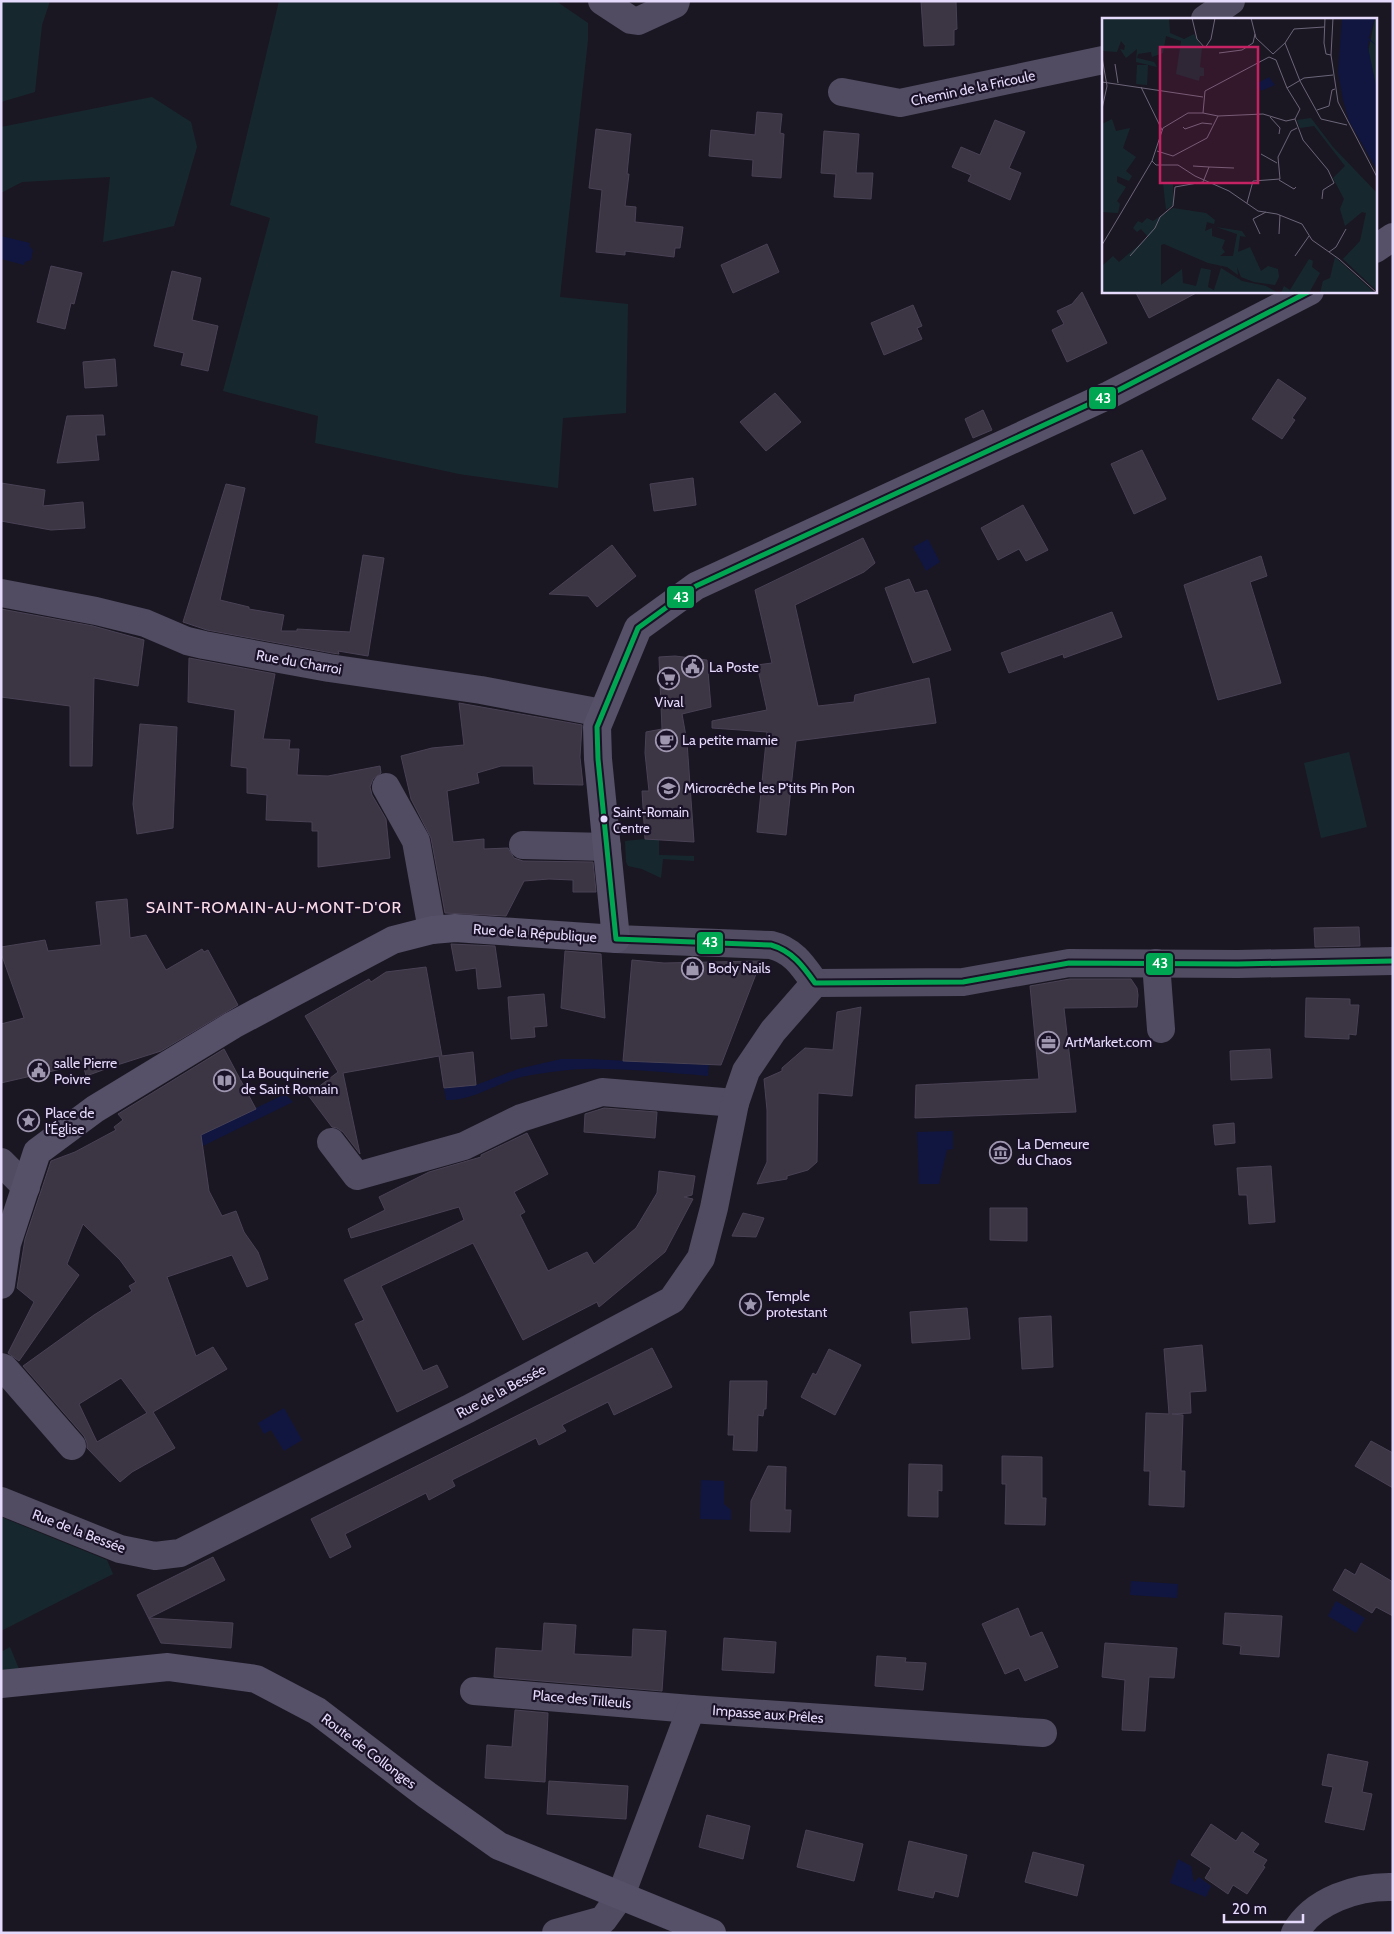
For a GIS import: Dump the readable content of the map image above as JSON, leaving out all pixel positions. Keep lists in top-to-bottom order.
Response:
{
  "streets": {
    "main road": ["Rue de la République", "Route de Collonges"],
    "street": [
      "Chemin de la Fricoule",
      "Rue du Charroi",
      "Rue de la Bessée",
      "Place des Tilleuls",
      "Impasse aux Prêles"
    ]
  },
  "crossings": [
    ["Rue de la République", "Rue de la Bessée"],
    ["Place des Tilleuls", "Impasse aux Prêles"]
  ],
  "districts": ["SAINT-ROMAIN-AU-MONT-D'OR"],
  "places": {
    "public building": ["La Poste", "salle Pierre Poivre"],
    "supermarket": ["Vival"],
    "cafe": ["La petite mamie"],
    "school or university": ["Microcrêche les P'tits Pin Pon"],
    "other": ["Saint-Romain Centre"],
    "shop": ["Body Nails"],
    "office": ["ArtMarket.com"],
    "library": ["La Bouquinerie de Saint Romain"],
    "place": ["Place de l'Église", "Temple protestant"],
    "museum": ["La Demeure du Chaos"]
  },
  "lines": ["transit line 43"],
  "scale_bar": "20 m"
}
